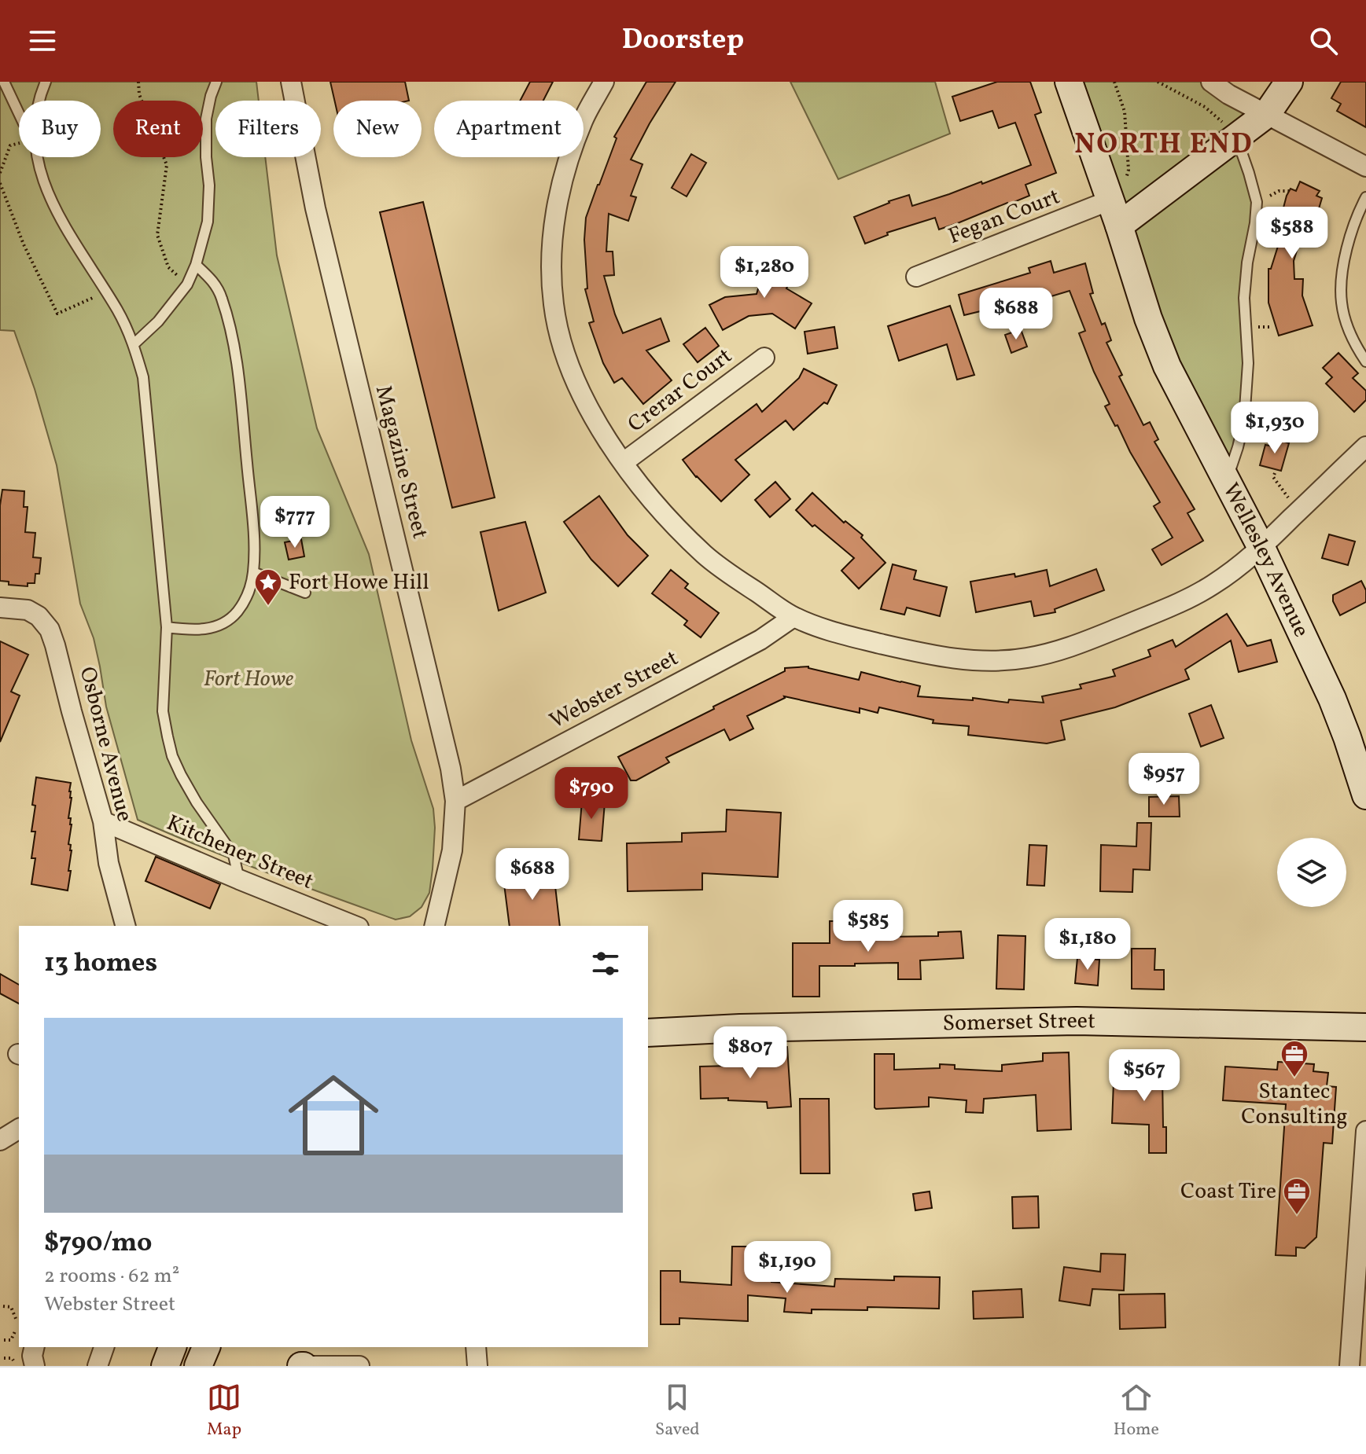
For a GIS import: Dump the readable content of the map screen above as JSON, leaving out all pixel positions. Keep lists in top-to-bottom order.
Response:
{
  "streets": {
    "street": [
      "Fegan Court",
      "Crerar Court",
      "Magazine Street",
      "Wellesley Avenue",
      "Webster Street",
      "Osborne Avenue",
      "Kitchener Street",
      "Somerset Street"
    ]
  },
  "crossings": [
    ["Fegan Court", "Wellesley Avenue"],
    ["Magazine Street", "Webster Street"],
    ["Osborne Avenue", "Kitchener Street"]
  ],
  "districts": ["NORTH END"],
  "parks": ["Fort Howe"],
  "places": {
    "place": ["Fort Howe Hill"],
    "office": ["Stantec Consulting", "Coast Tire"]
  },
  "page": {
    "header": "Doorstep",
    "chip": [
      "Buy",
      "Rent",
      "Filters",
      "New",
      "Apartment"
    ],
    "price": [
      "$588",
      "$1,280",
      "$688",
      "$1,930",
      "$777",
      "$957",
      "$790",
      "$688",
      "$585",
      "$1,180",
      "$807",
      "$567",
      "$1,190"
    ],
    "heading": "13 homes",
    "list": [
      {
        "name": "$790/mo",
        "note": "2 rooms · 62 m² · Webster Street"
      }
    ],
    "tabs": ["Map", "Saved", "Home"]
  }
}
